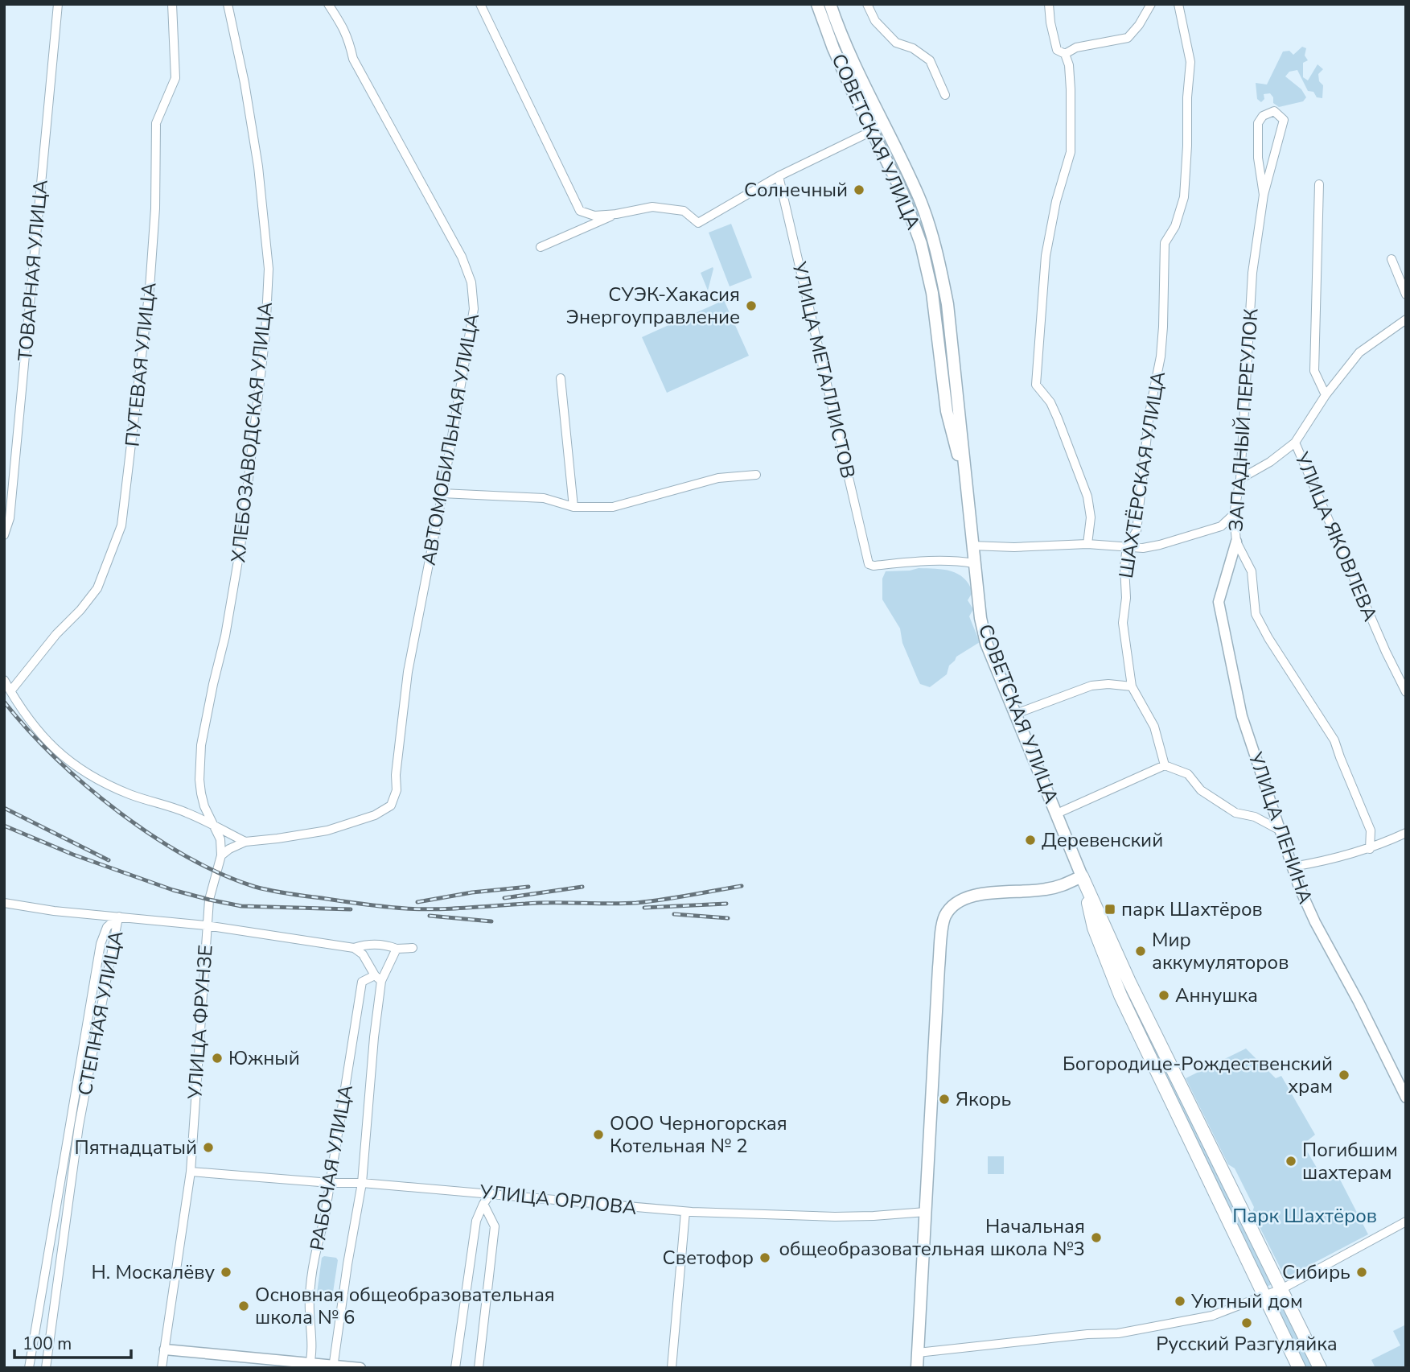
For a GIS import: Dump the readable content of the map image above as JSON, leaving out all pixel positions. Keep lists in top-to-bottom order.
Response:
{
  "streets": {
    "main road": ["СОВЕТСКАЯ УЛИЦА"],
    "street": [
      "ТОВАРНАЯ УЛИЦА",
      "ПУТЕВАЯ УЛИЦА",
      "УЛИЦА МЕТАЛЛИСТОВ",
      "ЗАПАДНЫЙ ПЕРЕУЛОК",
      "ХЛЕБОЗАВОДСКАЯ УЛИЦА",
      "АВТОМОБИЛЬНАЯ УЛИЦА",
      "ШАХТЁРСКАЯ УЛИЦА",
      "УЛИЦА ЯКОВЛЕВА",
      "УЛИЦА ЛЕНИНА",
      "СТЕПНАЯ УЛИЦА",
      "УЛИЦА ФРУНЗЕ",
      "РАБОЧАЯ УЛИЦА",
      "УЛИЦА ОРЛОВА"
    ]
  },
  "crossings": [
    ["СОВЕТСКАЯ УЛИЦА", "УЛИЦА МЕТАЛЛИСТОВ"],
    ["ЗАПАДНЫЙ ПЕРЕУЛОК", "УЛИЦА ЛЕНИНА"],
    ["ХЛЕБОЗАВОДСКАЯ УЛИЦА", "УЛИЦА ФРУНЗЕ"],
    ["УЛИЦА ФРУНЗЕ", "УЛИЦА ОРЛОВА"],
    ["РАБОЧАЯ УЛИЦА", "УЛИЦА ОРЛОВА"]
  ],
  "parks": ["Парк Шахтёров"],
  "places": {
    "other": [
      "Солнечный",
      "СУЭК-Хакасия Энергоуправление",
      "Деревенский",
      "Мир аккумуляторов",
      "Аннушка",
      "Южный",
      "Богородице-Рождественский храм",
      "Якорь",
      "ООО Черногорская Котельная № 2",
      "Пятнадцатый",
      "Погибшим шахтерам",
      "Начальная общеобразовательная школа №3",
      "Светофор",
      "Н. Москалёву",
      "Сибирь",
      "Уютный дом",
      "Основная общеобразовательная школа № 6",
      "Русский Разгуляйка"
    ],
    "transit": ["парк Шахтёров"]
  },
  "scale_bar": "100 m"
}
